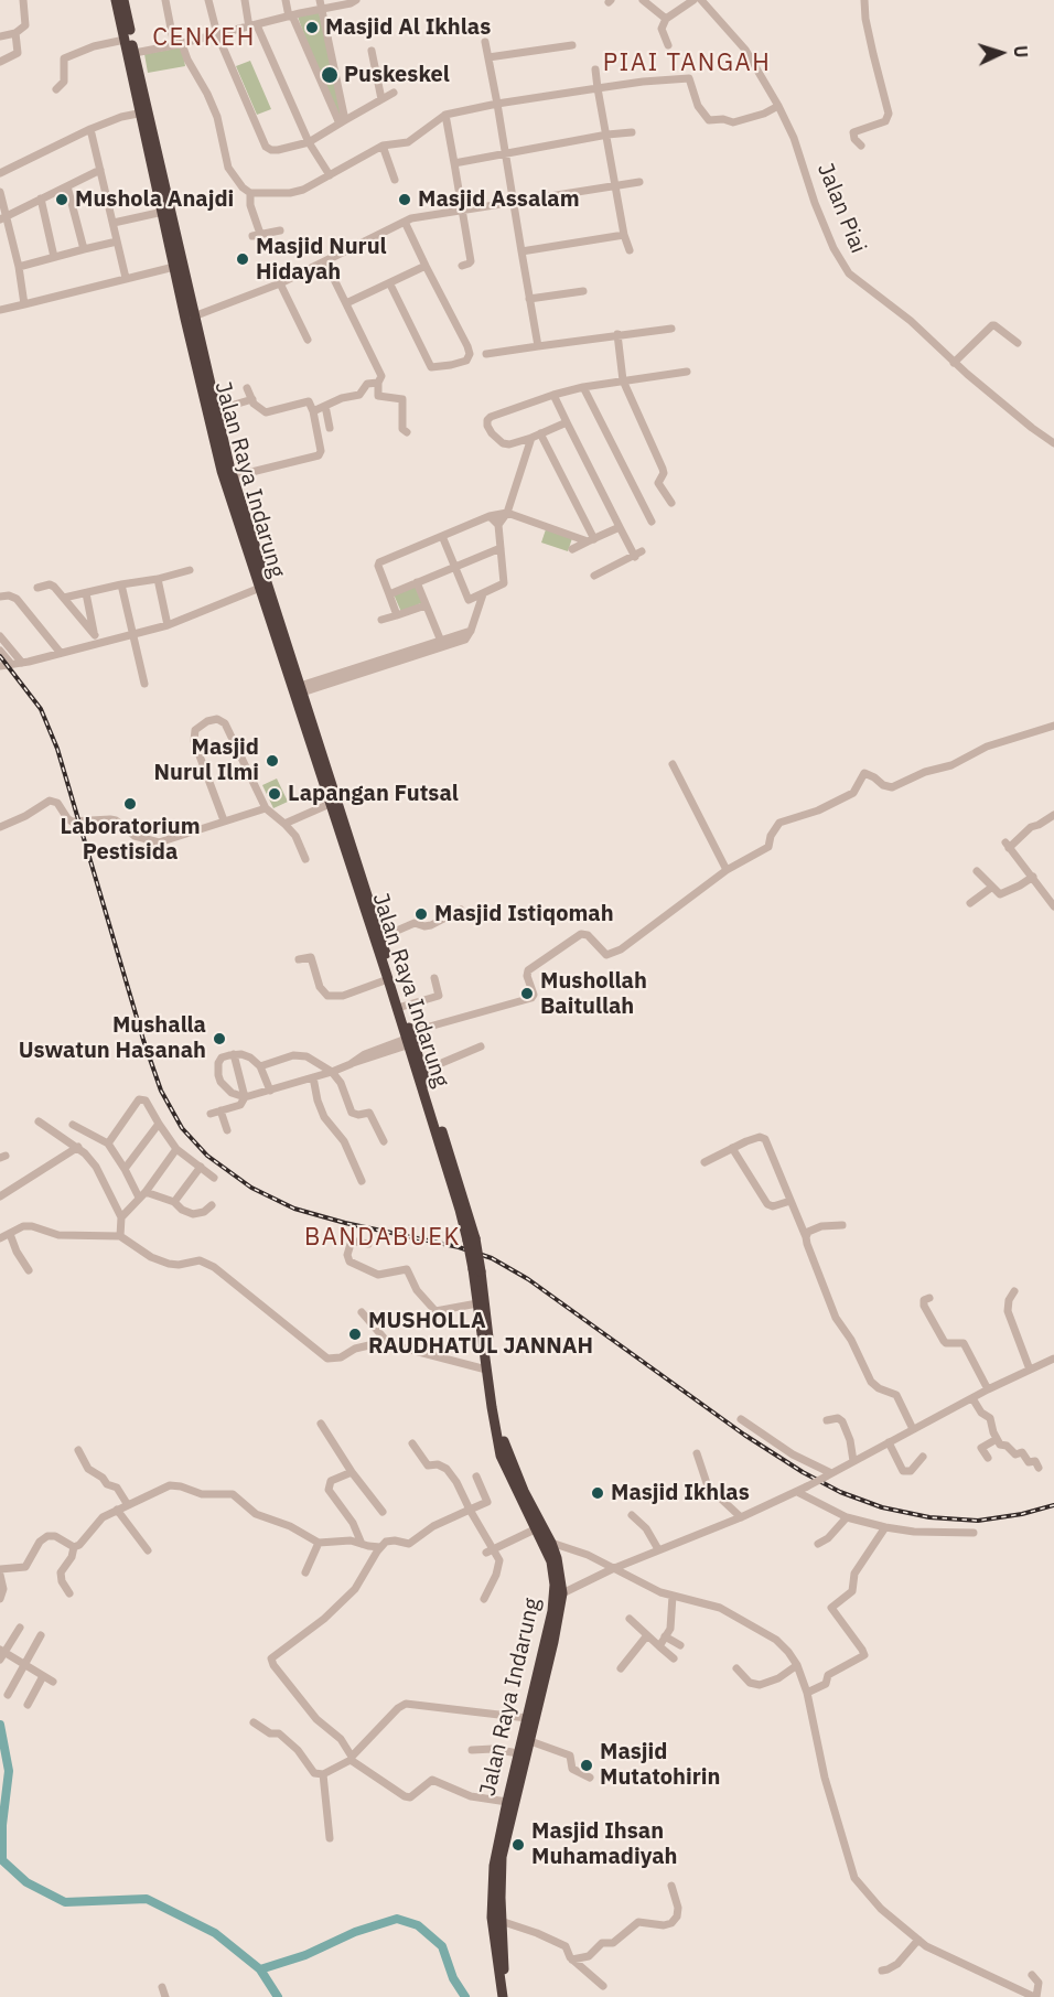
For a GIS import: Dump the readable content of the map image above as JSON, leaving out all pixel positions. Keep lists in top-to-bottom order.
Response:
{
  "streets": {
    "highway": ["Jalan Raya Indarung"],
    "street": ["Jalan Piai"]
  },
  "districts": ["CENKEH", "PIAI TANGAH", "BANDABUEK"],
  "places": [
    "Masjid Al Ikhlas",
    "Puskeskel",
    "Mushola Anajdi",
    "Masjid Assalam",
    "Masjid Nurul Hidayah",
    "Masjid Nurul Ilmi",
    "Lapangan Futsal",
    "Laboratorium Pestisida",
    "Masjid Istiqomah",
    "Mushollah Baitullah",
    "Mushalla Uswatun Hasanah",
    "MUSHOLLA RAUDHATUL JANNAH",
    "Masjid Ikhlas",
    "Masjid Mutatohirin",
    "Masjid Ihsan Muhamadiyah"
  ],
  "north": "right"
}
